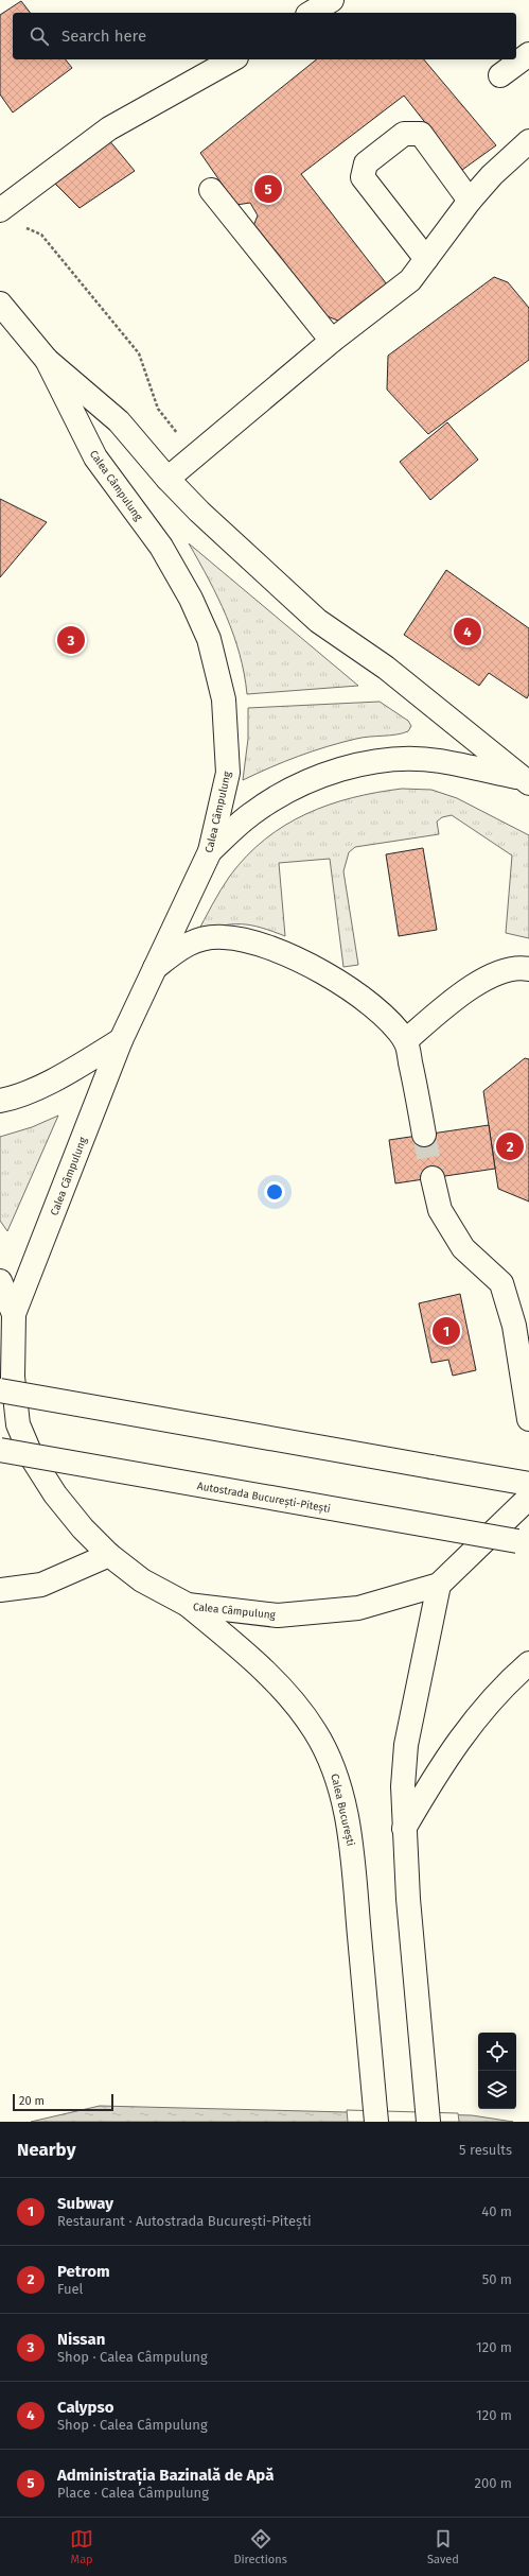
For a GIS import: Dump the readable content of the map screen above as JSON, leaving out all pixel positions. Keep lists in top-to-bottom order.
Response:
{
  "streets": {
    "main road": ["Calea Câmpulung", "Autostrada București-Pitești", "Calea București"]
  },
  "crossings": [
    ["Calea Câmpulung", "Calea București"]
  ],
  "scale_bar": "20 m",
  "page": {
    "search": "Search here",
    "pins": [
      "5",
      "4",
      "3",
      "2",
      "1"
    ],
    "scale": "20 m",
    "heading": ["Nearby", "5 results"],
    "list": [
      {
        "mark": "1",
        "name": "Subway",
        "note": "Restaurant · Autostrada București-Pitești",
        "value": "40 m"
      },
      {
        "mark": "2",
        "name": "Petrom",
        "note": "Fuel",
        "value": "50 m"
      },
      {
        "mark": "3",
        "name": "Nissan",
        "note": "Shop · Calea Câmpulung",
        "value": "120 m"
      },
      {
        "mark": "4",
        "name": "Calypso",
        "note": "Shop · Calea Câmpulung",
        "value": "120 m"
      },
      {
        "mark": "5",
        "name": "Administrația Bazinală de Apă",
        "note": "Place · Calea Câmpulung",
        "value": "200 m"
      }
    ],
    "nav": ["Map", "Directions", "Saved"]
  }
}
